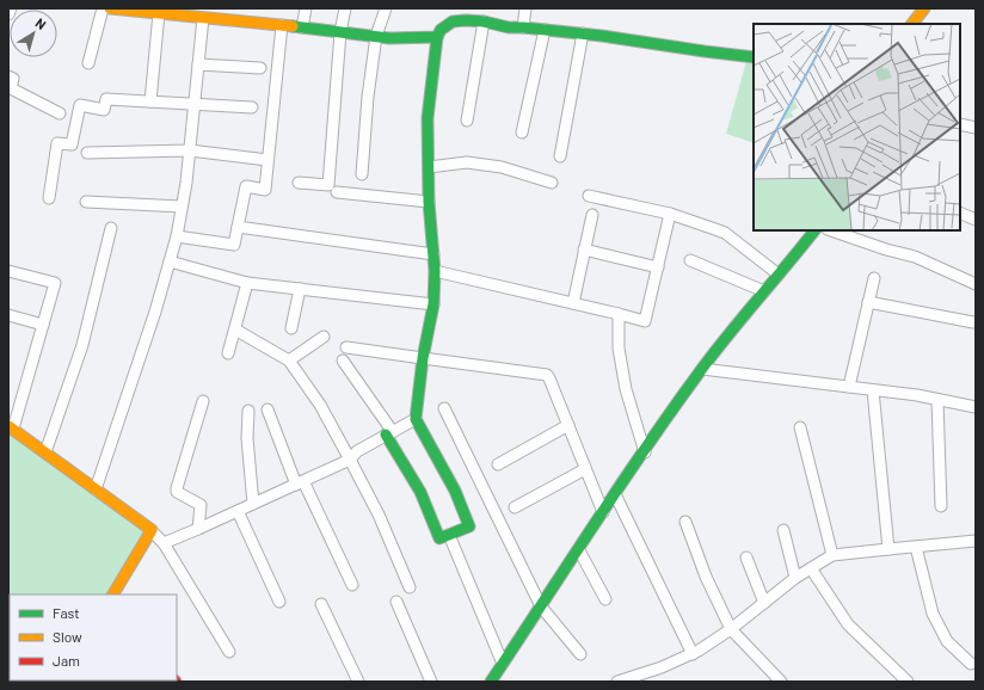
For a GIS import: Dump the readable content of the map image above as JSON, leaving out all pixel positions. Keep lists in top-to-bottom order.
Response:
{
  "legend": ["Fast", "Slow", "Jam"],
  "north": "top right"
}
